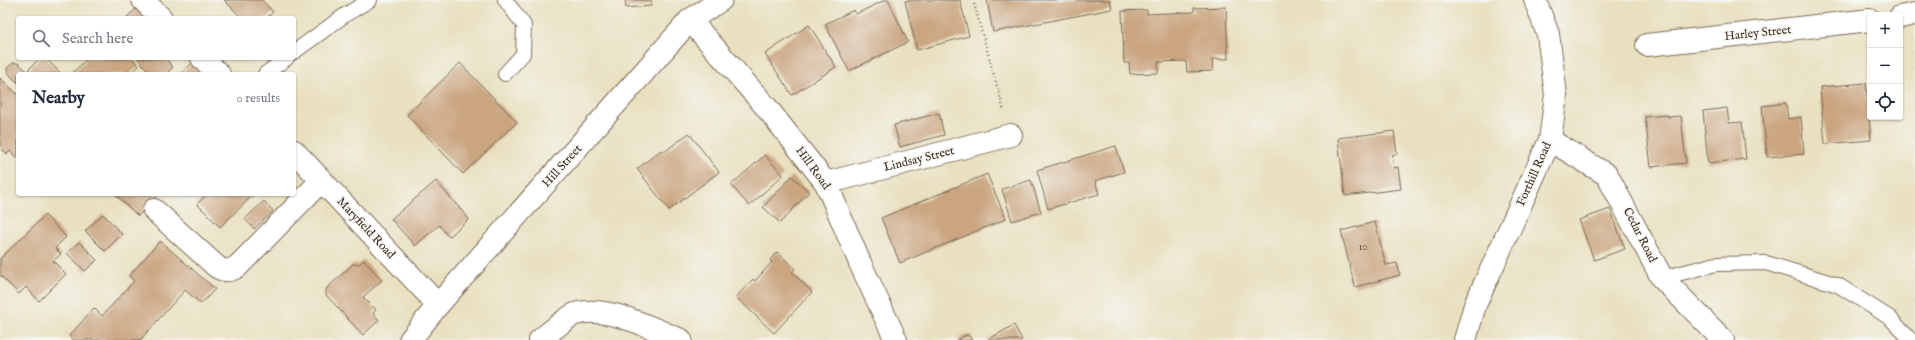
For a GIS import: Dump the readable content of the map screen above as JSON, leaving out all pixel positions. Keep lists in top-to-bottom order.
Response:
{
  "streets": {
    "street": [
      "Harley Street",
      "Lindsay Street",
      "Hill Street",
      "Hill Road",
      "Forthill Road",
      "Maryfield Road",
      "Cedar Road"
    ]
  },
  "crossings": [
    ["Lindsay Street", "Hill Road"],
    ["Hill Street", "Hill Road"],
    ["Hill Street", "Maryfield Road"],
    ["Forthill Road", "Cedar Road"]
  ],
  "house_numbers": ["10"],
  "page": {
    "map_buttons": ["+", "−"],
    "search": "Search here",
    "heading": ["Nearby", "0 results"]
  }
}
